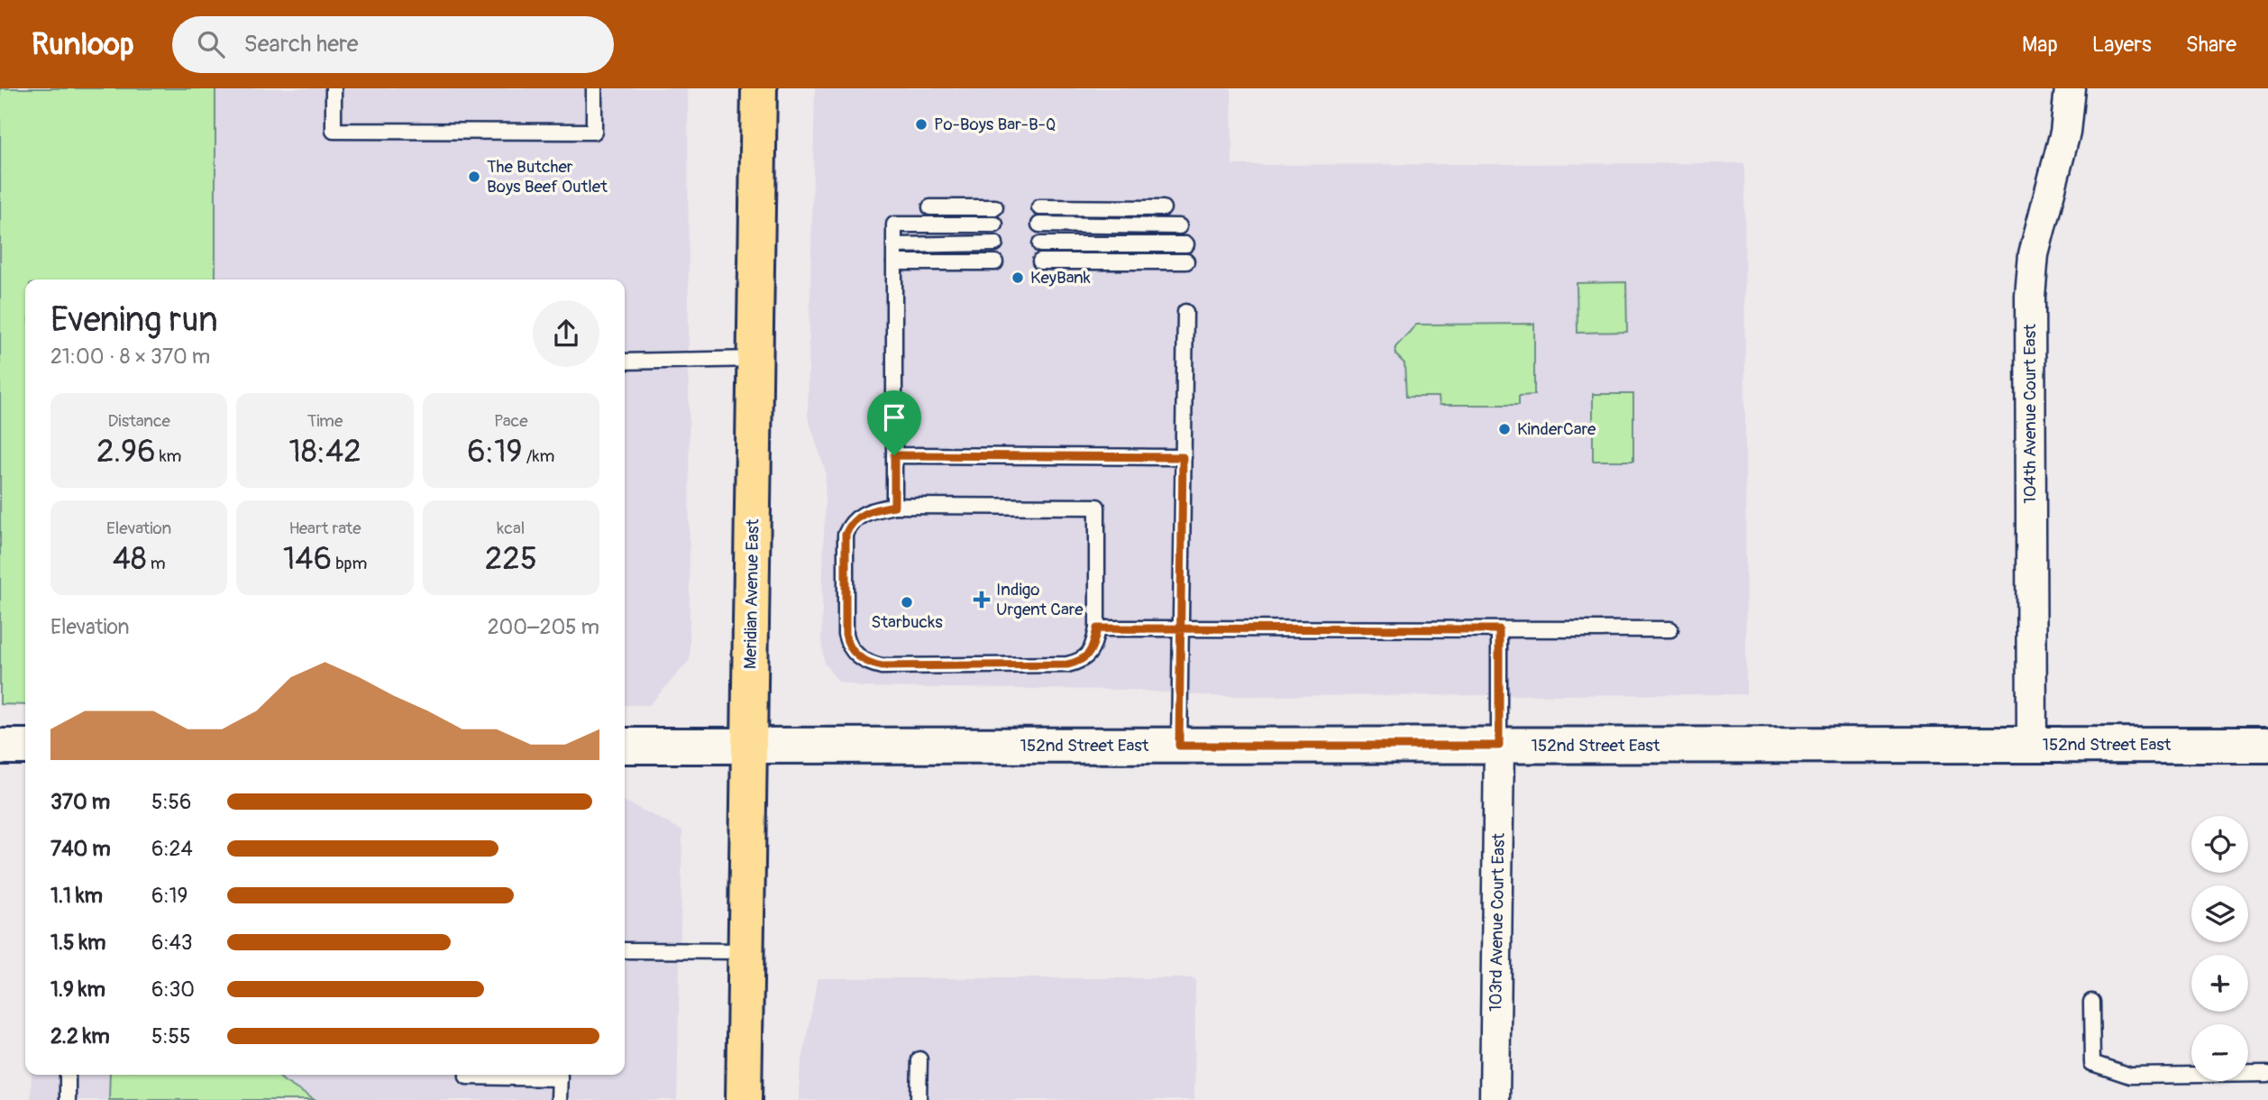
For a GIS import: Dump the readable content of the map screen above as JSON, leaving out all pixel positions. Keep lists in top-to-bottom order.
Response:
{
  "streets": {
    "main road": ["Meridian Avenue East", "152nd Street East"],
    "street": ["104th Avenue Court East", "103rd Avenue Court East"]
  },
  "crossings": [
    ["104th Avenue Court East", "152nd Street East"],
    ["Meridian Avenue East", "152nd Street East"],
    ["152nd Street East", "103rd Avenue Court East"]
  ],
  "places": {
    "other": [
      "Po-Boys Bar-B-Q",
      "The Butcher Boys Beef Outlet",
      "KeyBank",
      "KinderCare",
      "Starbucks"
    ],
    "health": ["Indigo Urgent Care"]
  },
  "page": {
    "header": "Runloop",
    "search": "Search here",
    "nav": ["Map", "Layers", "Share"],
    "heading": ["Evening run", "21:00 · 8 × 370 m"],
    "stats": [
      ["Distance", "2.96 km"],
      ["Time", "18:42"],
      ["Pace", "6:19 /km"],
      ["Elevation", "48 m"],
      ["Heart rate", "146 bpm"],
      ["kcal", "225"]
    ],
    "chart": ["Elevation", "200–205 m"],
    "list": [
      {
        "name": "370 m",
        "note": "5:56"
      },
      {
        "name": "740 m",
        "note": "6:24"
      },
      {
        "name": "1.1 km",
        "note": "6:19"
      },
      {
        "name": "1.5 km",
        "note": "6:43"
      },
      {
        "name": "1.9 km",
        "note": "6:30"
      },
      {
        "name": "2.2 km",
        "note": "5:55"
      }
    ],
    "map_buttons": ["+", "−"]
  }
}
